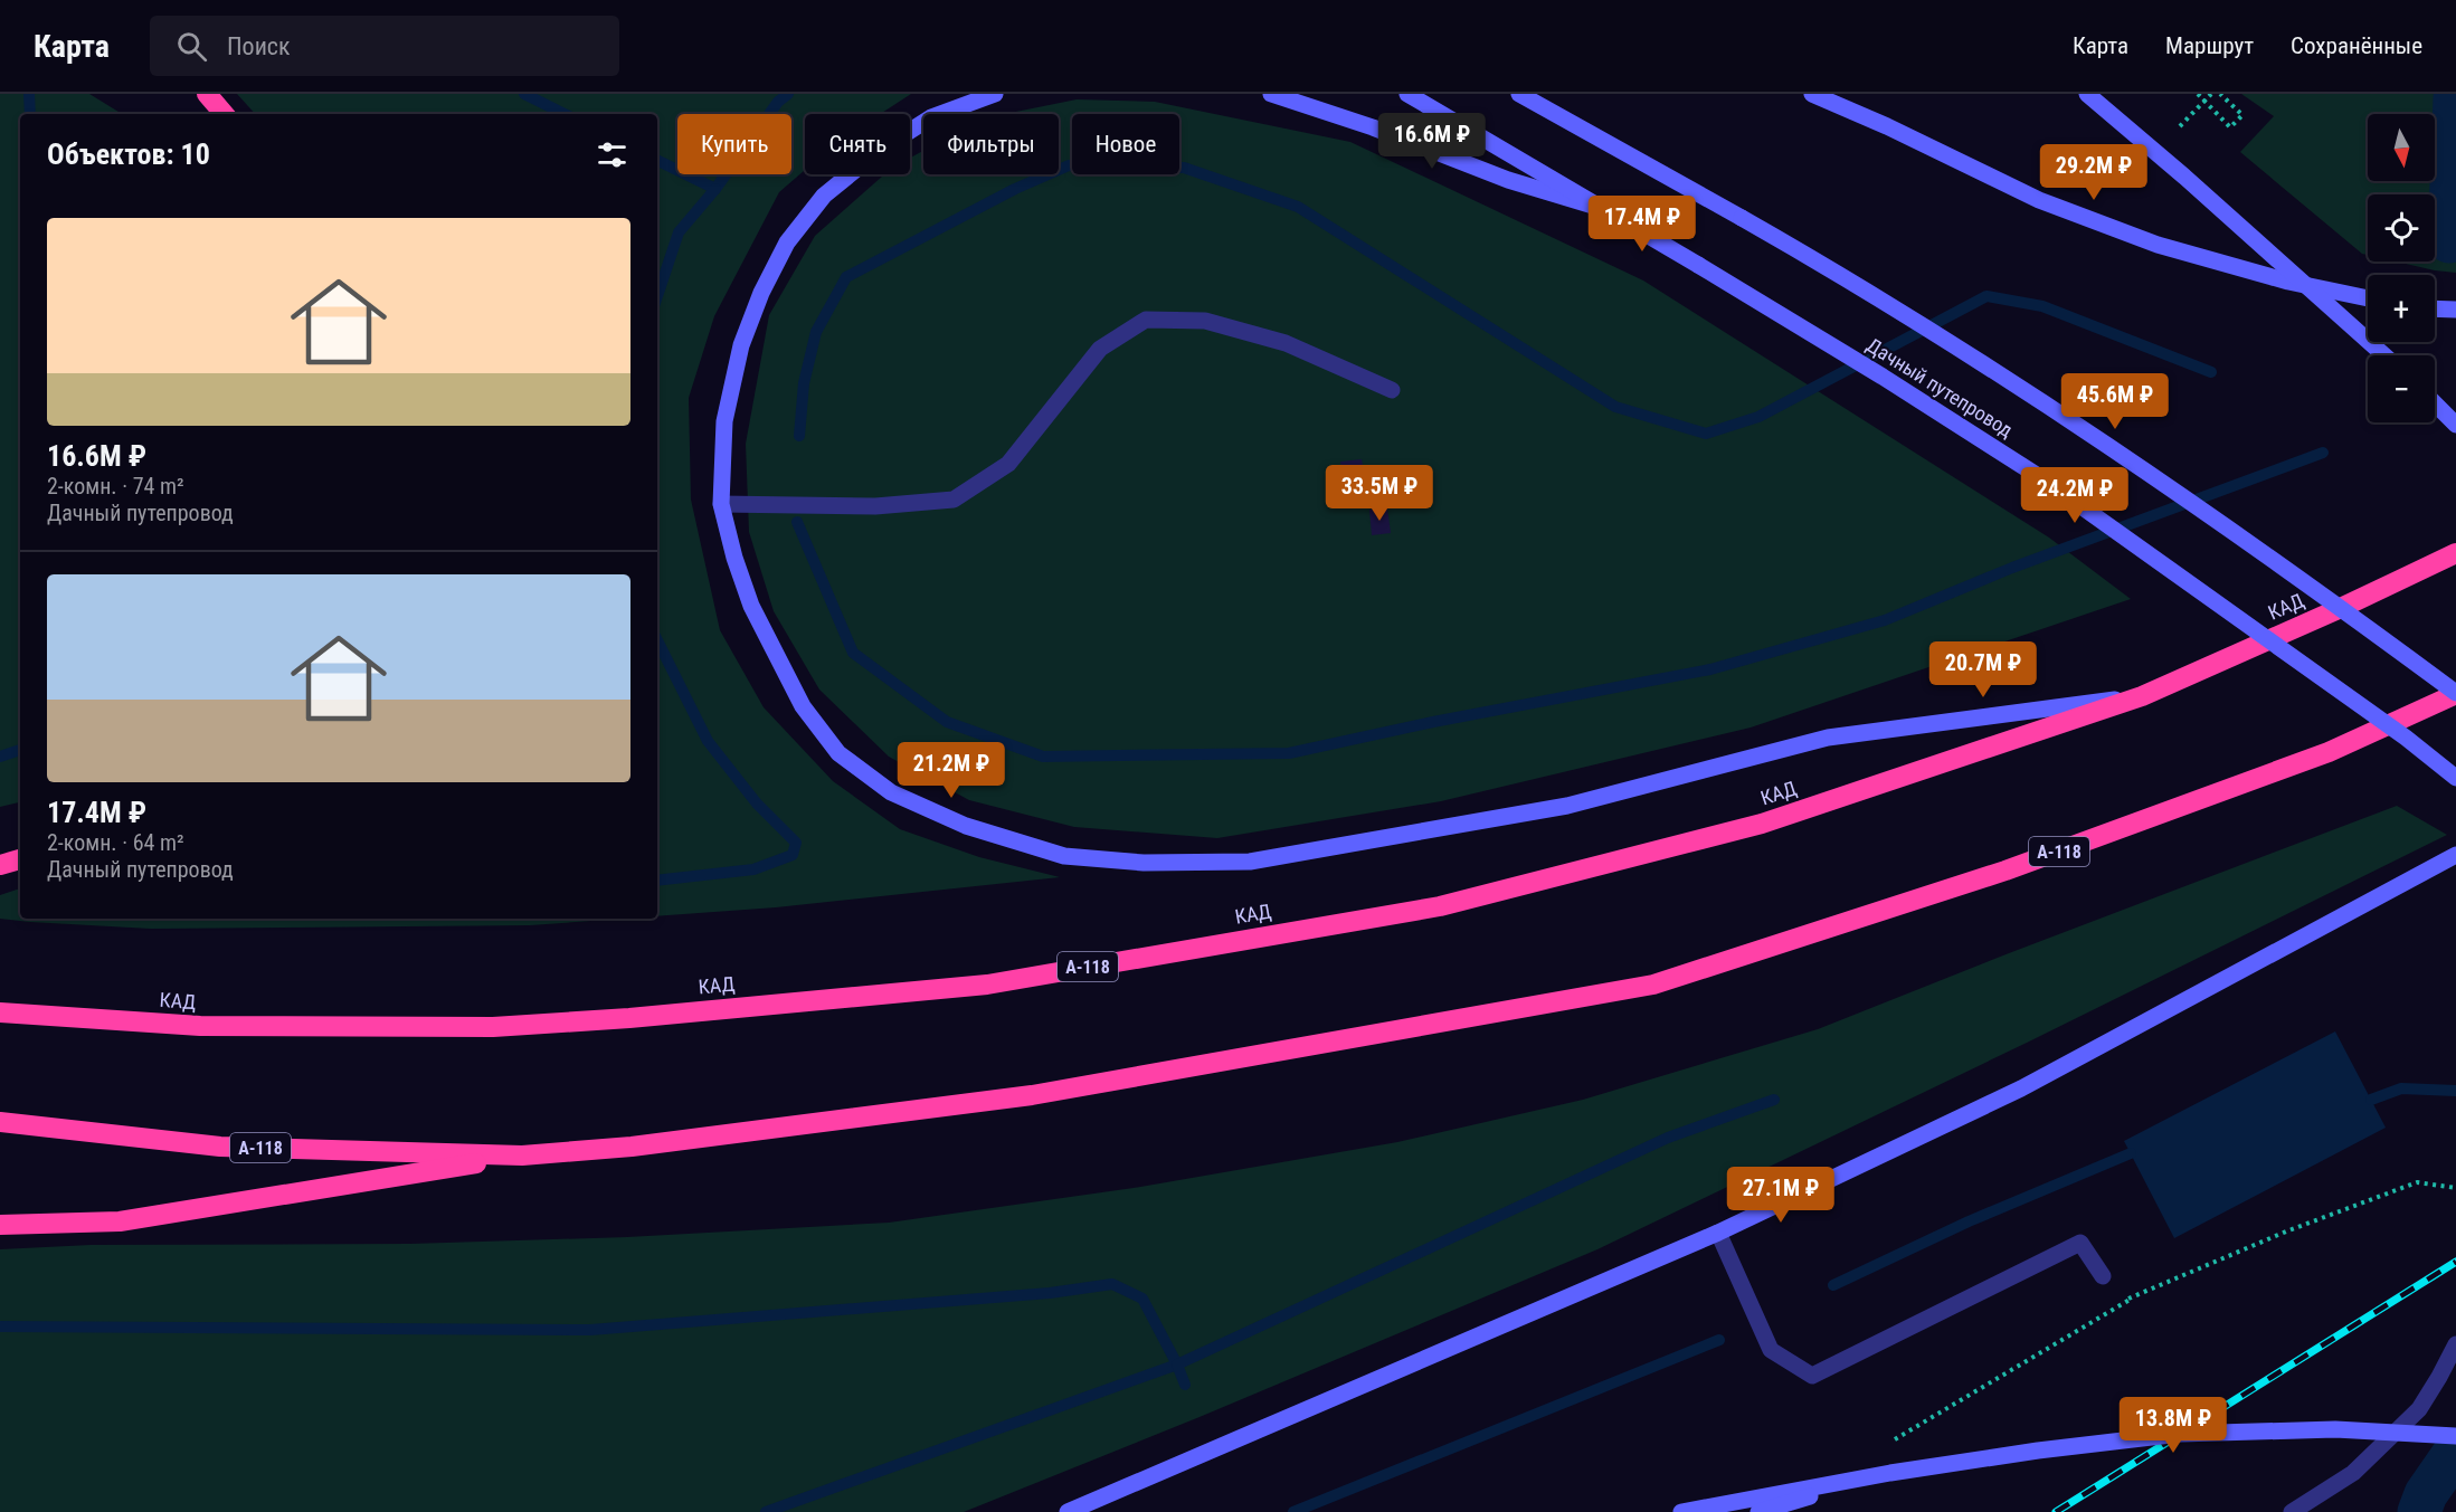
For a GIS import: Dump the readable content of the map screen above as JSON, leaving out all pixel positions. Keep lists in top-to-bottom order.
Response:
{
  "streets": {
    "highway": ["КАД", "А-118"],
    "main road": ["Дачный путепровод"]
  },
  "crossings": [
    ["Дачный путепровод", "А-118"]
  ],
  "north": "bottom",
  "page": {
    "header": "Карта",
    "search": "Поиск",
    "nav": ["Карта", "Маршрут", "Сохранённые"],
    "price": [
      "16.6M ₽",
      "29.2M ₽",
      "17.4M ₽",
      "45.6M ₽",
      "33.5M ₽",
      "24.2M ₽",
      "20.7M ₽",
      "21.2M ₽",
      "27.1M ₽",
      "13.8M ₽"
    ],
    "map_buttons": ["+", "−"],
    "chip": [
      "Купить",
      "Снять",
      "Фильтры",
      "Новое"
    ],
    "heading": "Объектов: 10",
    "list": [
      {
        "name": "16.6M ₽",
        "note": "2-комн. · 74 m² · Дачный путепровод"
      },
      {
        "name": "17.4M ₽",
        "note": "2-комн. · 64 m² · Дачный путепровод"
      }
    ]
  }
}
